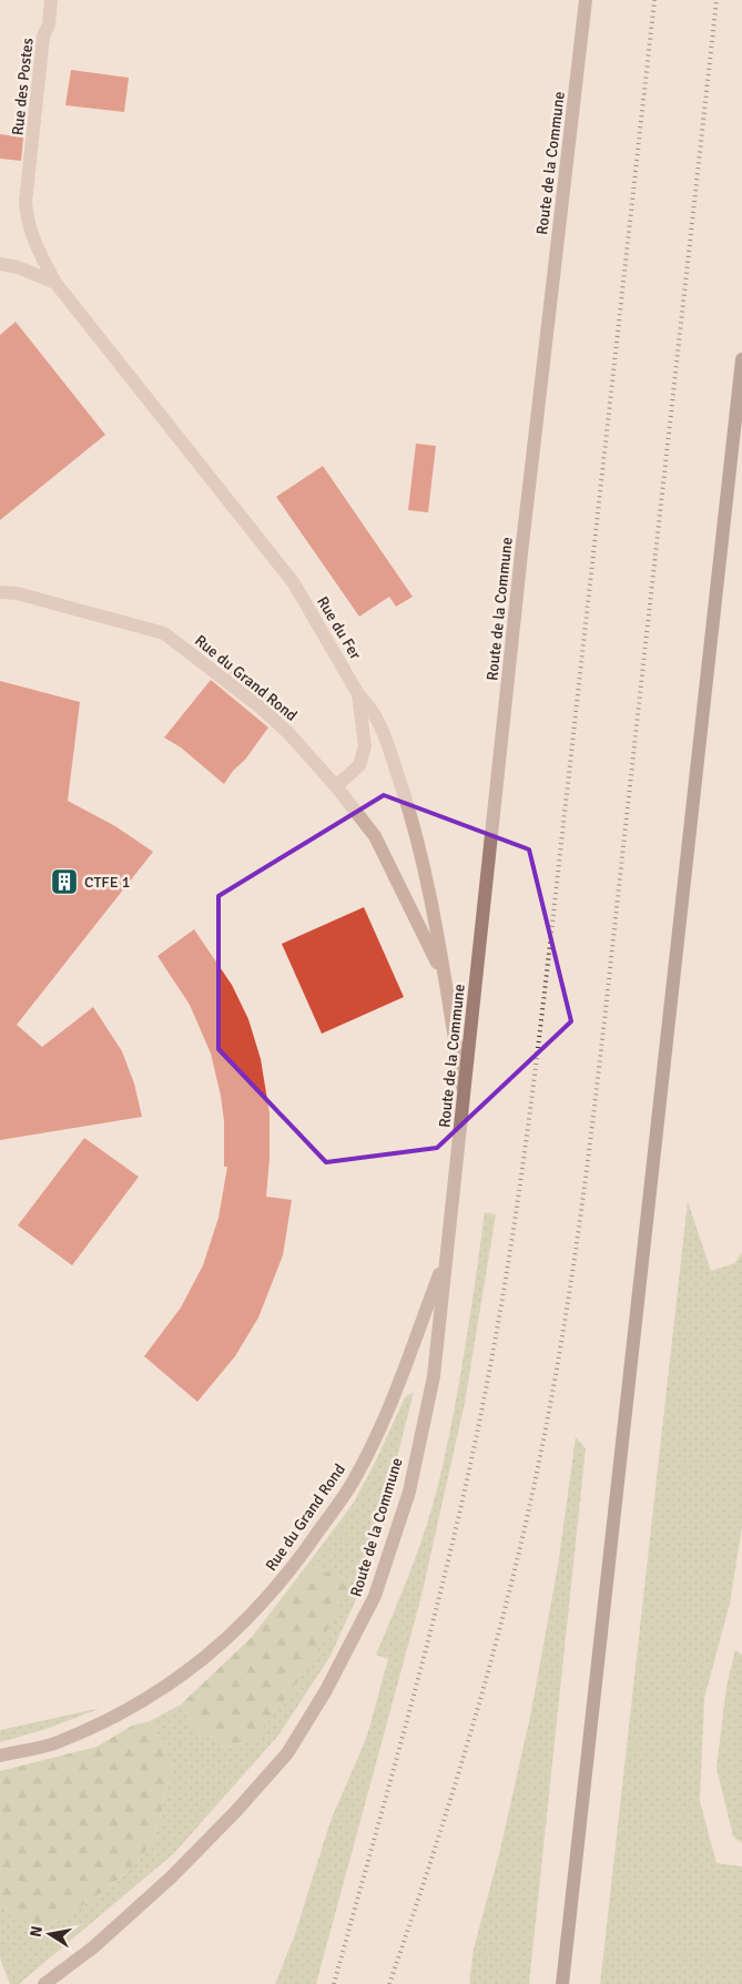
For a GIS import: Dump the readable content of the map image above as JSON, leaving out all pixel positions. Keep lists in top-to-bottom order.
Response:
{
  "streets": {
    "main road": ["Route de la Commune", "Rue du Grand Rond"],
    "street": ["Rue des Postes", "Rue du Fer"]
  },
  "crossings": [
    ["Rue des Postes", "Rue du Fer"],
    ["Route de la Commune", "Rue du Fer"],
    ["Route de la Commune", "Rue du Grand Rond"],
    ["Rue du Fer", "Rue du Grand Rond"]
  ],
  "places": {
    "building": ["CTFE 1"]
  },
  "north": "left"
}
